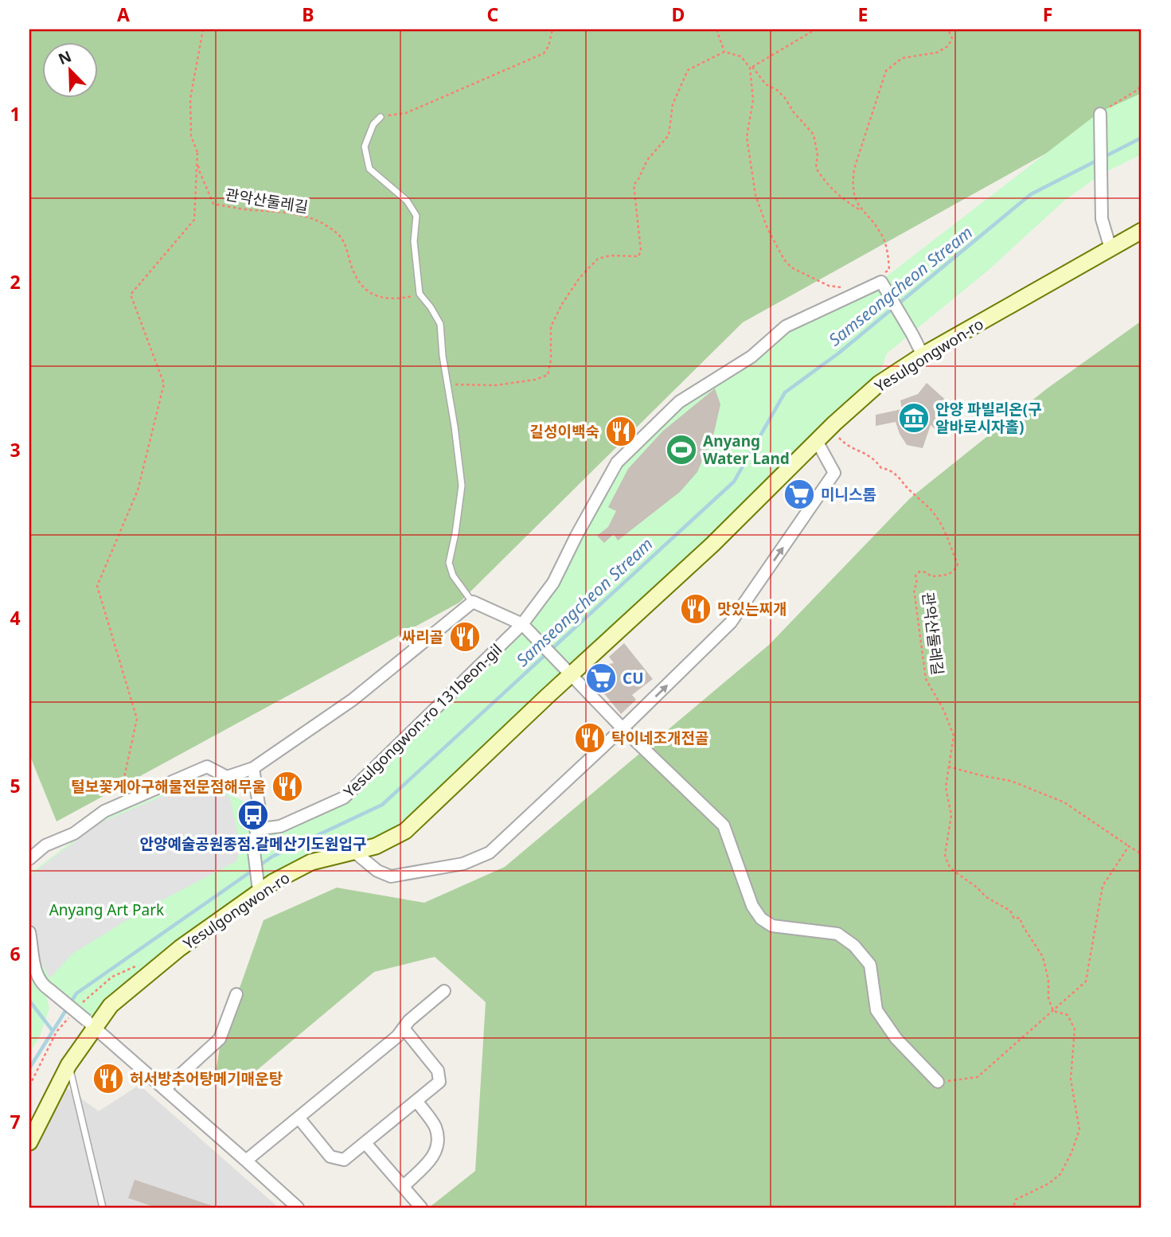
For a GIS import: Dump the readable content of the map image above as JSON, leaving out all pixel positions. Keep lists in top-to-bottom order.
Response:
{
  "streets": {
    "street": ["Yesulgongwon-ro", "Yesulgongwon-ro 131beon-gil"],
    "path": ["관악산둘레길"]
  },
  "crossings": [
    ["관악산둘레길", "Yesulgongwon-ro"]
  ],
  "water": ["Samseongcheon Stream"],
  "parks": ["Anyang Art Park"],
  "places": {
    "museum": ["안양 파빌리온(구 알바로시자홀)"],
    "restaurant": [
      "길성이백숙",
      "맛있는찌개",
      "싸리골",
      "탁이네조개전골",
      "털보꽃게아구해물전문점해무울",
      "허서방추어탕메기매운탕"
    ],
    "sports": ["Anyang Water Land"],
    "supermarket": ["미니스톱", "CU"],
    "bus stop": ["안양예술공원종점.갈메산기도원입구"]
  },
  "north": "top left",
  "grid": {
    "columns": [
      "A",
      "B",
      "C",
      "D",
      "E",
      "F"
    ],
    "rows": [
      "1",
      "2",
      "3",
      "4",
      "5",
      "6",
      "7"
    ]
  }
}
